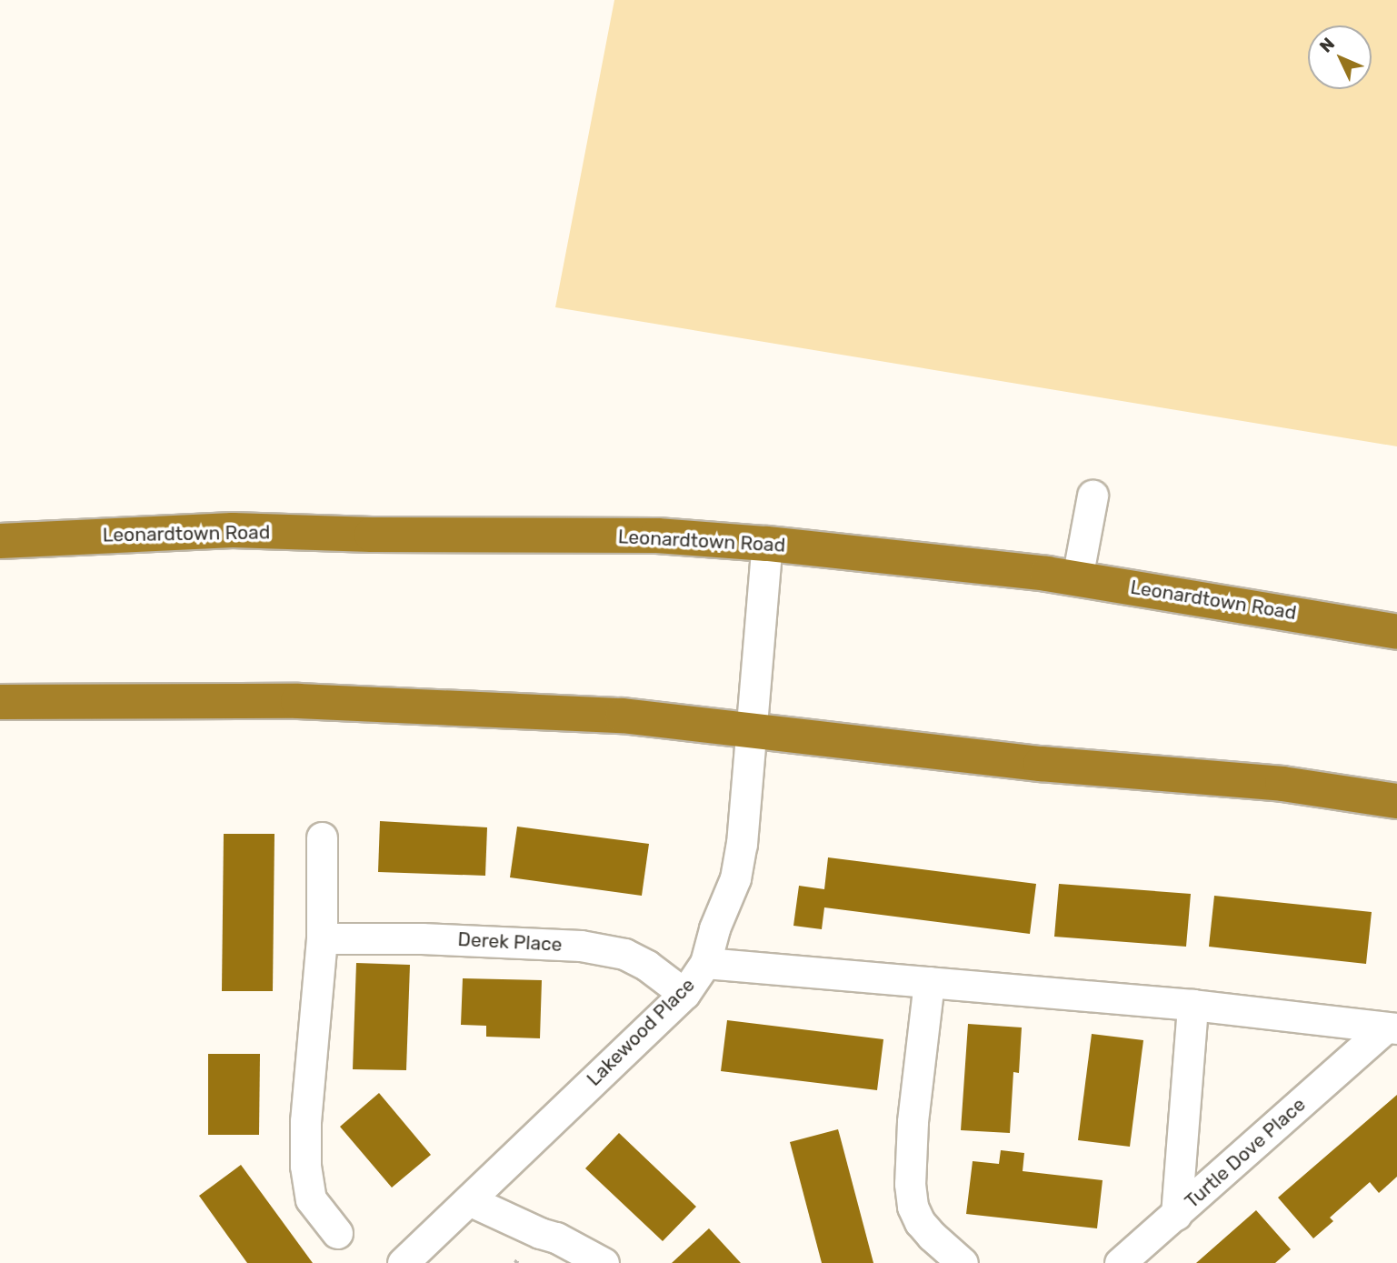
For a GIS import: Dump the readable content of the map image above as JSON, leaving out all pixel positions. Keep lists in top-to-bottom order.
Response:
{
  "streets": {
    "highway": ["Leonardtown Road"],
    "street": ["Derek Place", "Lakewood Place", "Turtle Dove Place"]
  },
  "crossings": [
    ["Leonardtown Road", "Lakewood Place"],
    ["Derek Place", "Lakewood Place"],
    ["Lakewood Place", "Turtle Dove Place"]
  ],
  "north": "top left"
}
